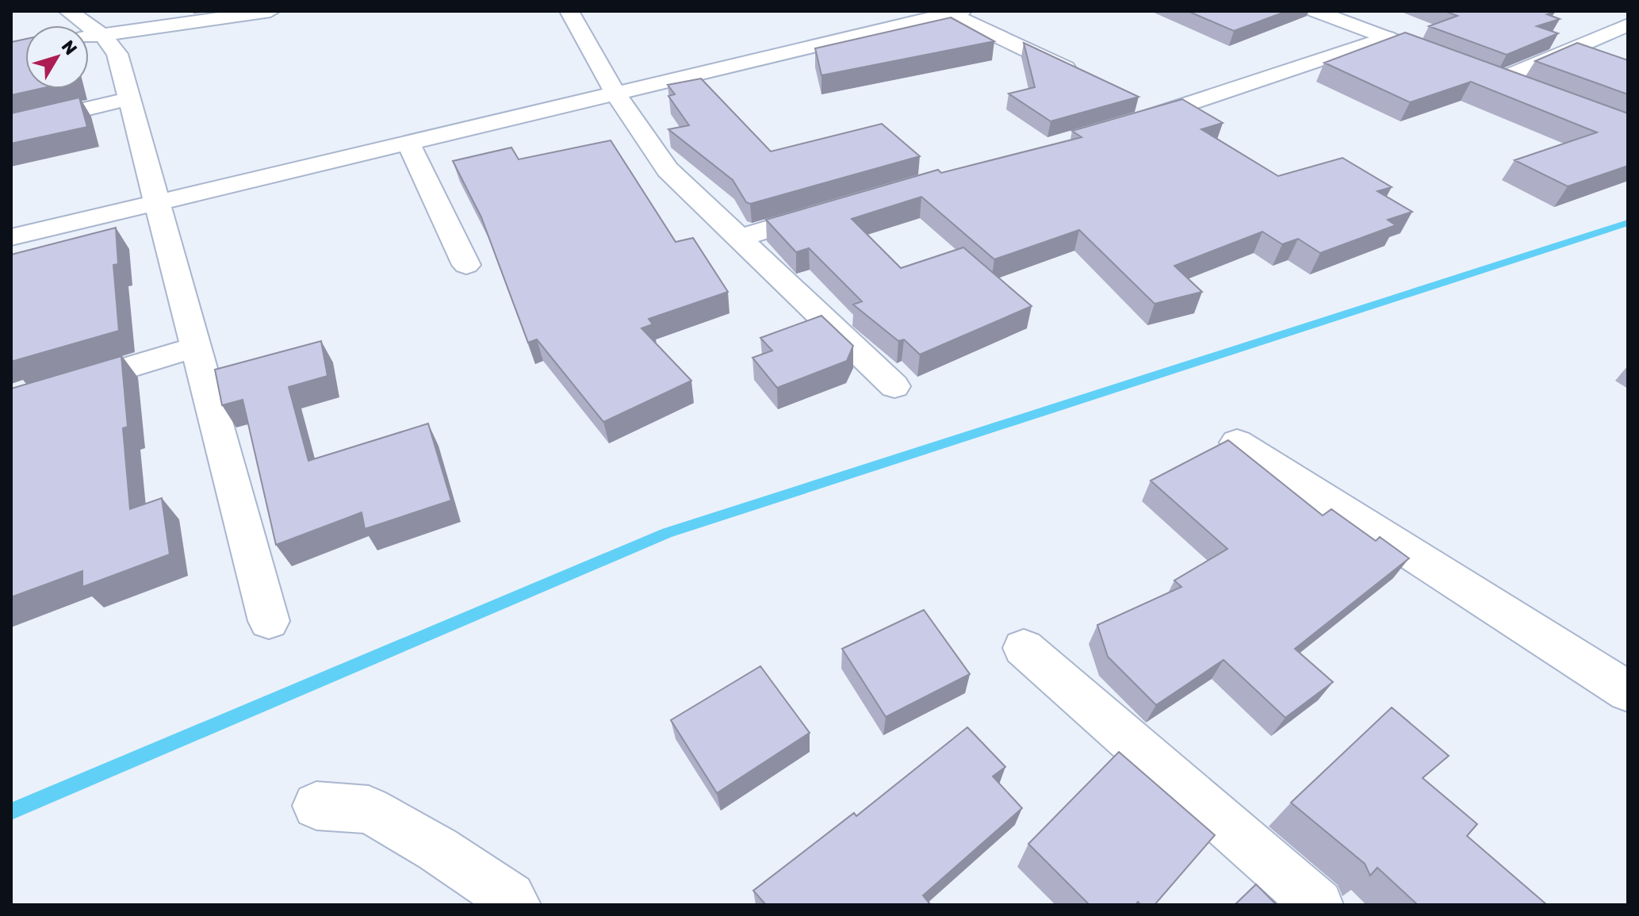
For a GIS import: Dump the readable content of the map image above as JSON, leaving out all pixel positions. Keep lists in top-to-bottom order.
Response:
{
  "north": "top right"
}
